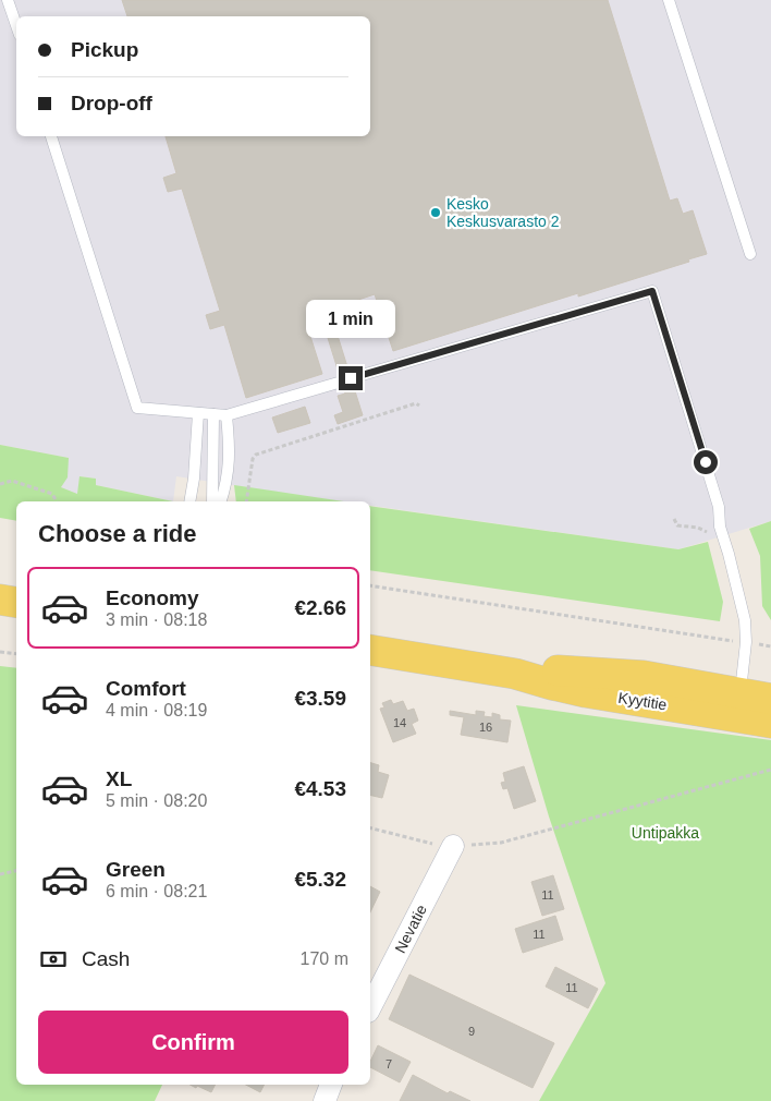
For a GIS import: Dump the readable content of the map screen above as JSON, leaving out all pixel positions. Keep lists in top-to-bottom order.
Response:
{
  "streets": {
    "main road": ["Kyytitie"],
    "street": ["Nevatie"]
  },
  "parks": ["Untipakka"],
  "places": ["Kesko Keskusvarasto 2"],
  "house_numbers": [
    "14",
    "16",
    "11",
    "11",
    "11",
    "9",
    "7"
  ],
  "page": {
    "banner": ["Pickup", "Drop-off"],
    "bubble": "1 min",
    "heading": "Choose a ride",
    "list": [
      {
        "name": "Economy",
        "note": "3 min · 08:18",
        "value": "€2.66"
      },
      {
        "name": "Comfort",
        "note": "4 min · 08:19",
        "value": "€3.59"
      },
      {
        "name": "XL",
        "note": "5 min · 08:20",
        "value": "€4.53"
      },
      {
        "name": "Green",
        "note": "6 min · 08:21",
        "value": "€5.32"
      }
    ],
    "pay": ["Cash", "170 m"],
    "buttons": "Confirm"
  }
}
